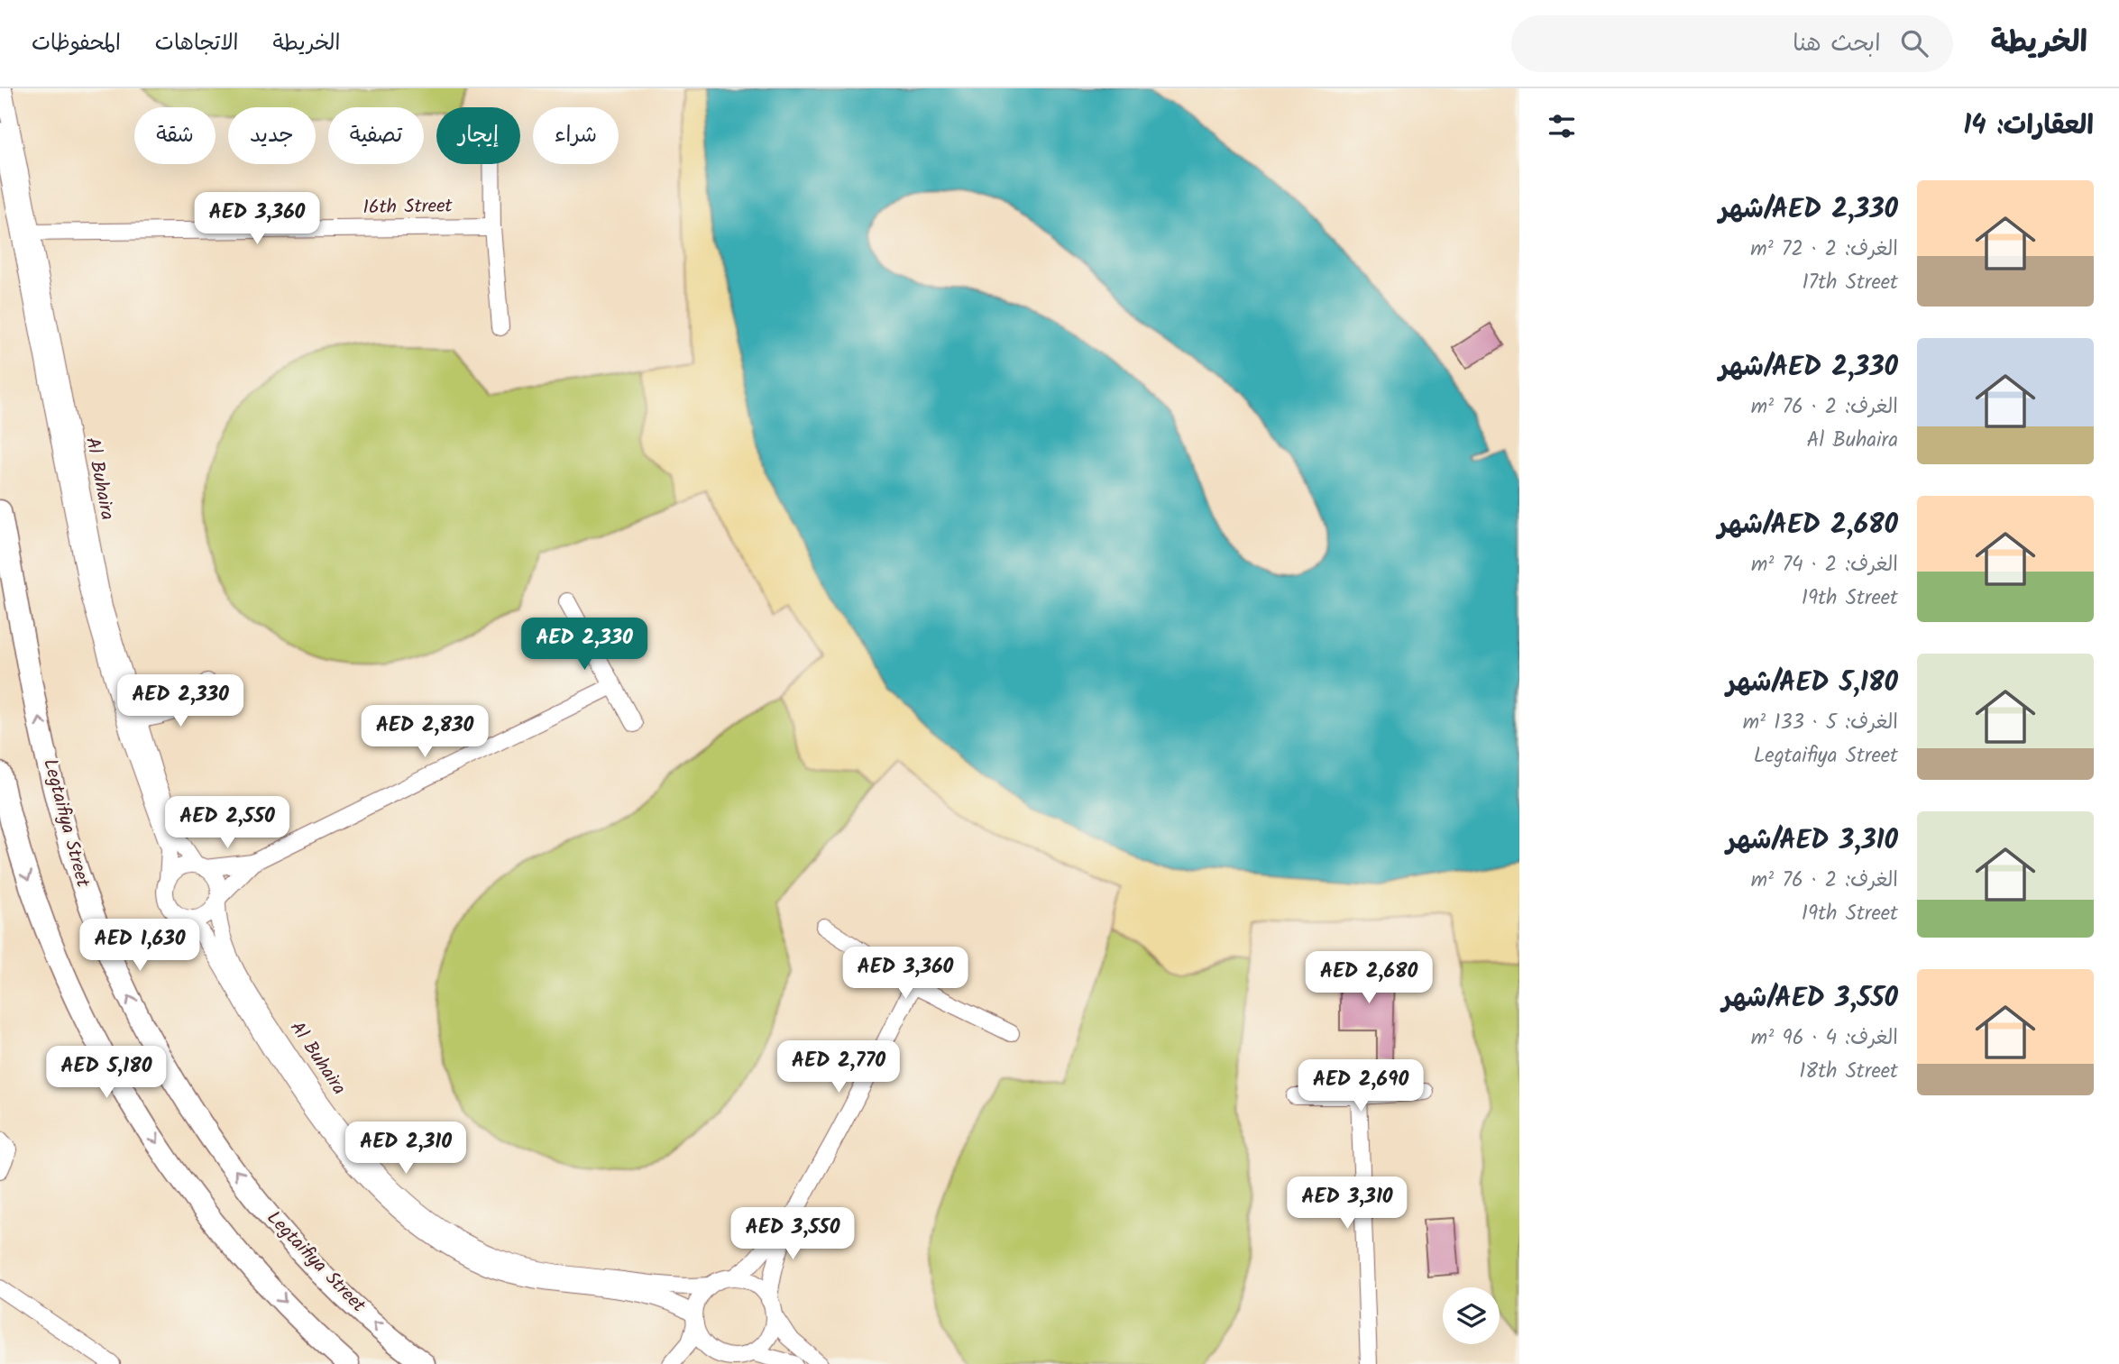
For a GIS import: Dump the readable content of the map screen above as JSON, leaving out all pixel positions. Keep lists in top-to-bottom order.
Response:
{
  "streets": {
    "street": ["16th Street", "Al Buhaira", "Legtaifiya Street"]
  },
  "crossings": [
    ["16th Street", "Al Buhaira"]
  ],
  "page": {
    "header": "الخريطة",
    "search": "ابحث هنا",
    "nav": ["الخريطة", "الاتجاهات", "المحفوظات"],
    "heading": "العقارات: 14",
    "chip": [
      "شراء",
      "إيجار",
      "تصفية",
      "جديد",
      "شقة"
    ],
    "list": [
      {
        "name": "AED 2,330/شهر",
        "note": "الغرف: 2 · 72 m² · 17th Street"
      },
      {
        "name": "AED 2,330/شهر",
        "note": "الغرف: 2 · 76 m² · Al Buhaira"
      },
      {
        "name": "AED 2,680/شهر",
        "note": "الغرف: 2 · 74 m² · 19th Street"
      },
      {
        "name": "AED 5,180/شهر",
        "note": "الغرف: 5 · 133 m² · Legtaifiya Street"
      },
      {
        "name": "AED 3,310/شهر",
        "note": "الغرف: 2 · 76 m² · 19th Street"
      },
      {
        "name": "AED 3,550/شهر",
        "note": "الغرف: 4 · 96 m² · 18th Street"
      }
    ],
    "price": [
      "AED 3,360",
      "AED 2,330",
      "AED 2,330",
      "AED 2,830",
      "AED 2,550",
      "AED 1,630",
      "AED 3,360",
      "AED 2,680",
      "AED 2,770",
      "AED 5,180",
      "AED 2,690",
      "AED 2,310",
      "AED 3,310",
      "AED 3,550"
    ]
  }
}
